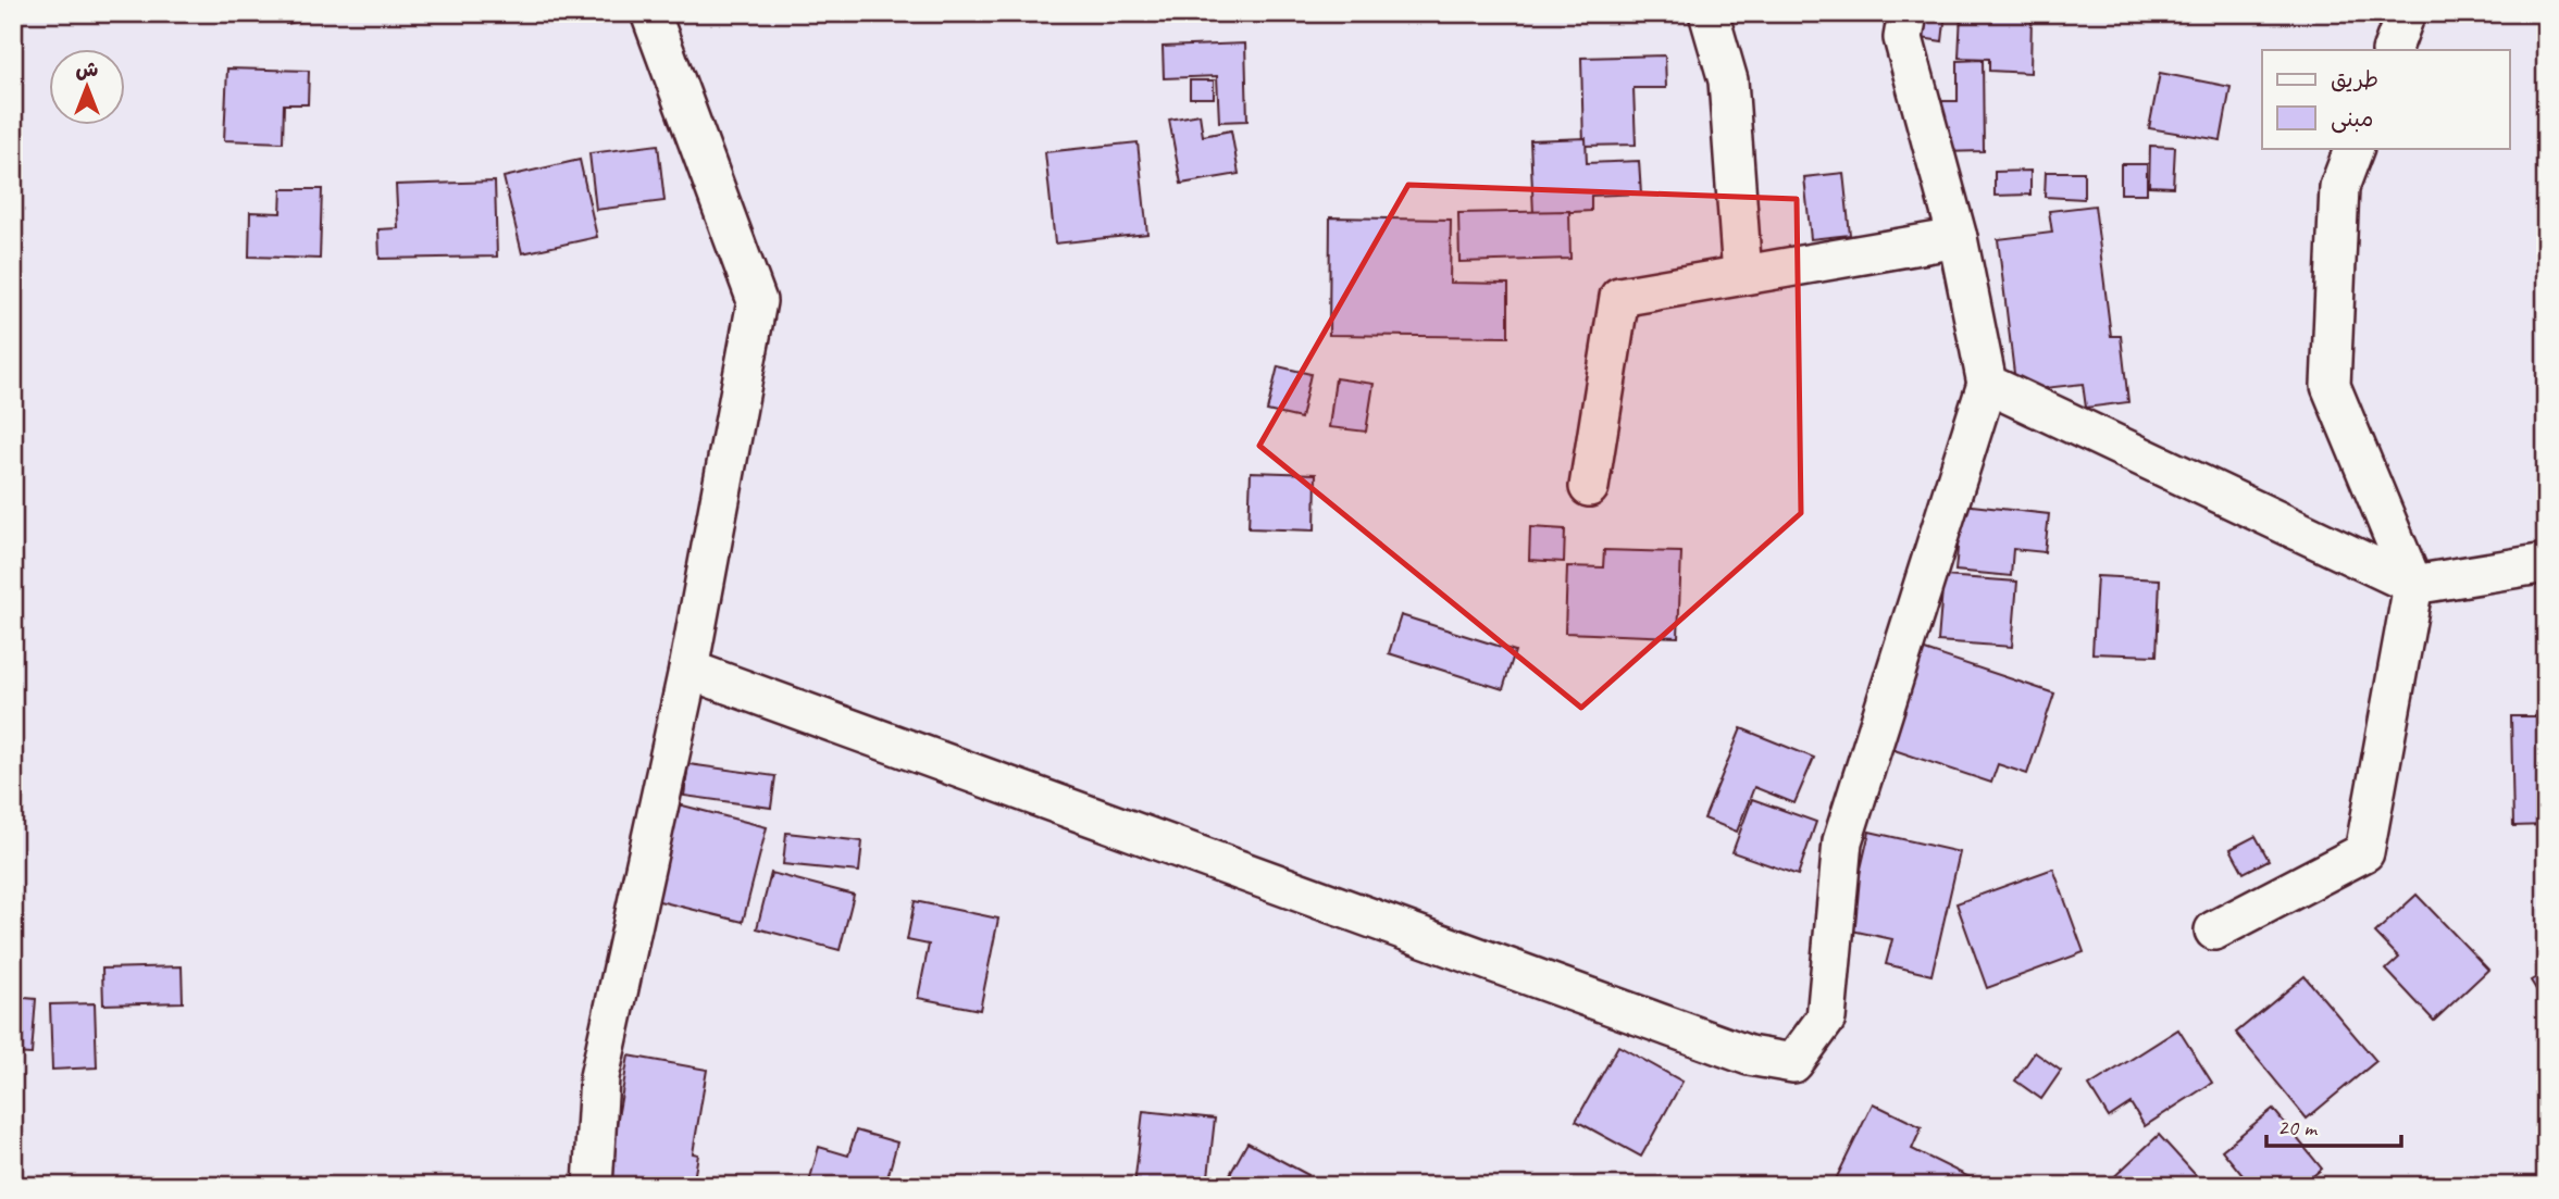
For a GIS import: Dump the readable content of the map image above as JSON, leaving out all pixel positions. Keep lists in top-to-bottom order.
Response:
{
  "legend": ["طريق", "مبنى"],
  "scale_bar": "20 m",
  "north": "top"
}
